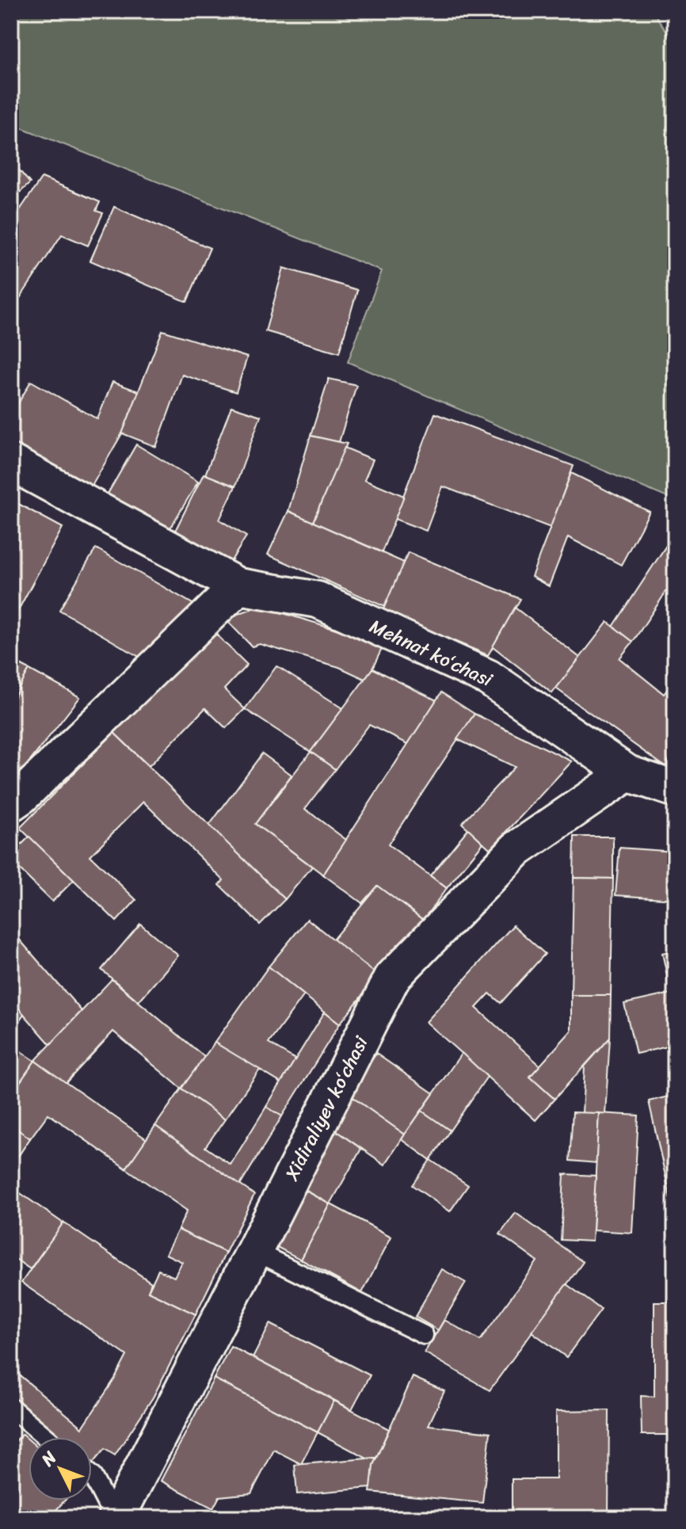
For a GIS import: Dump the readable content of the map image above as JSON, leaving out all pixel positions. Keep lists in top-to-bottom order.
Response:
{
  "streets": {
    "street": ["Mehnat koʻchasi", "Xidiraliyev koʻchasi"]
  },
  "crossings": [
    ["Mehnat koʻchasi", "Xidiraliyev koʻchasi"]
  ],
  "north": "top left"
}
